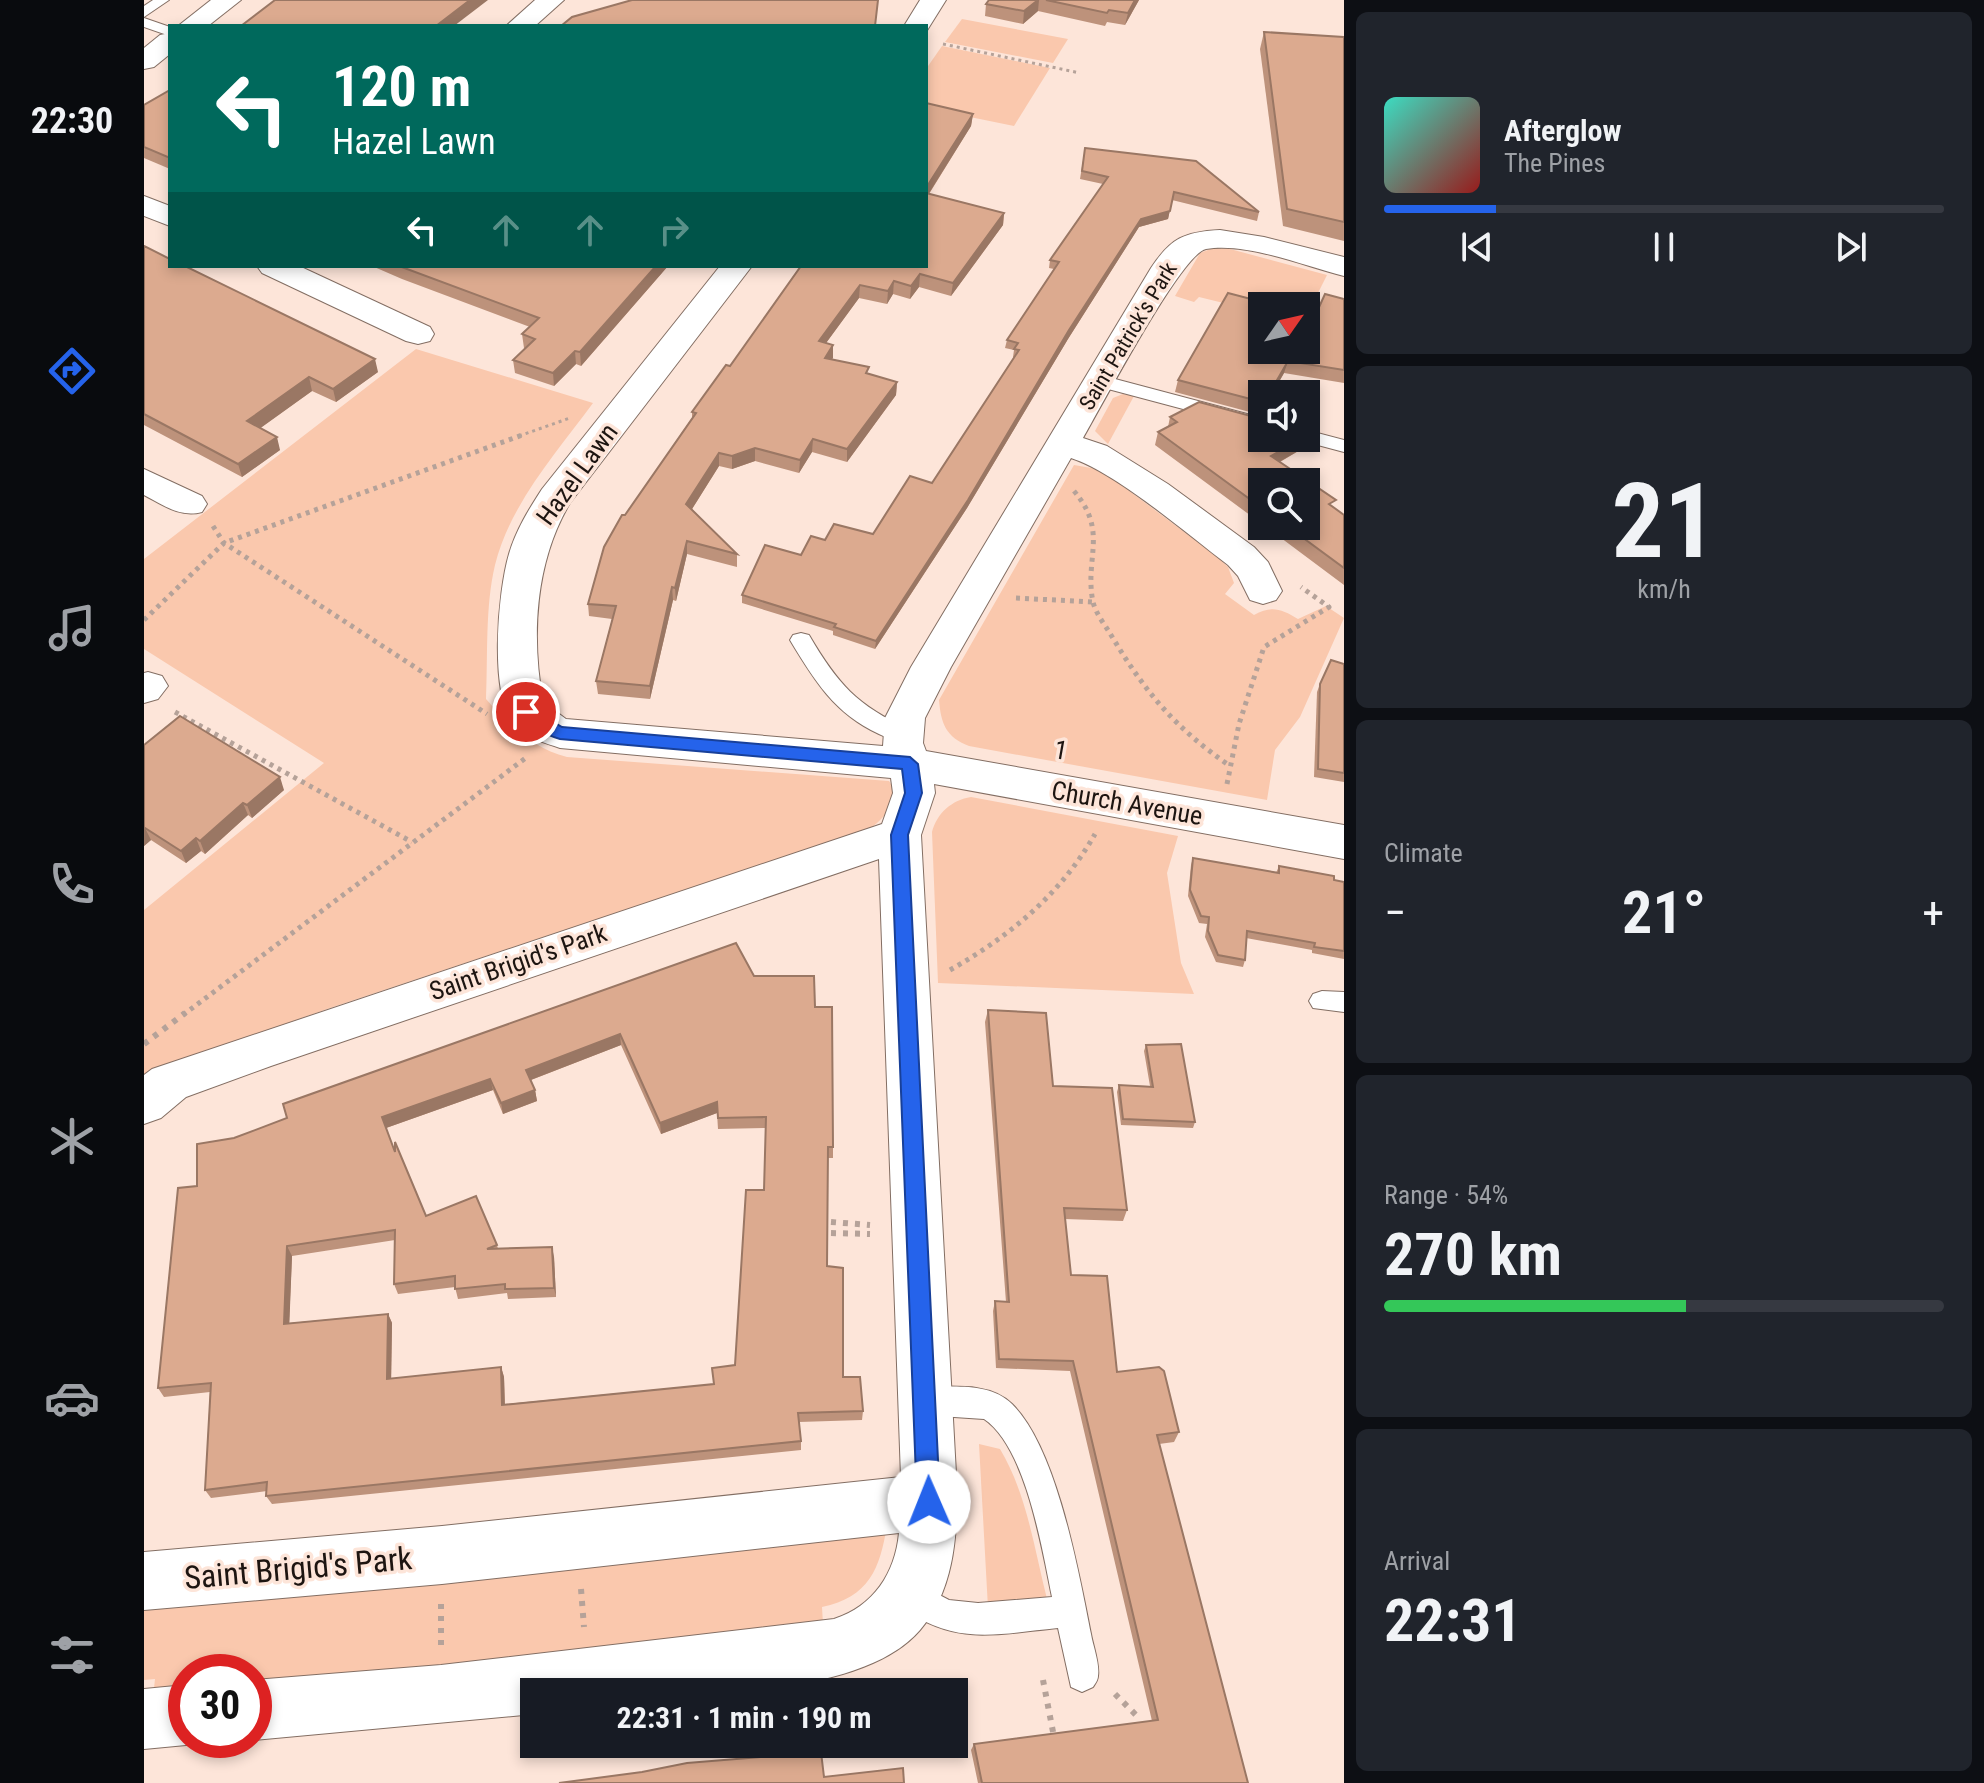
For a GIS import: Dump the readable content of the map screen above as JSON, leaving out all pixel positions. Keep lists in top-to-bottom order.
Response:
{
  "streets": {
    "street": [
      "Saint Patrick's Park",
      "Hazel Lawn",
      "Church Avenue",
      "Saint Brigid's Park"
    ]
  },
  "crossings": [
    ["Saint Patrick's Park", "Church Avenue"]
  ],
  "north": "top right",
  "page": {
    "tabs": "22:30",
    "turn": ["120 m", "Hazel Lawn"],
    "song": ["Afterglow", "The Pines"],
    "tile": [
      ["21", "km/h"],
      "Climate",
      ["Range · 54%", "270 km"],
      ["Arrival", "22:31"]
    ],
    "heat": ["−", "21°", "+"],
    "limit": "30",
    "trip": "22:31 · 1 min · 190 m"
  }
}
